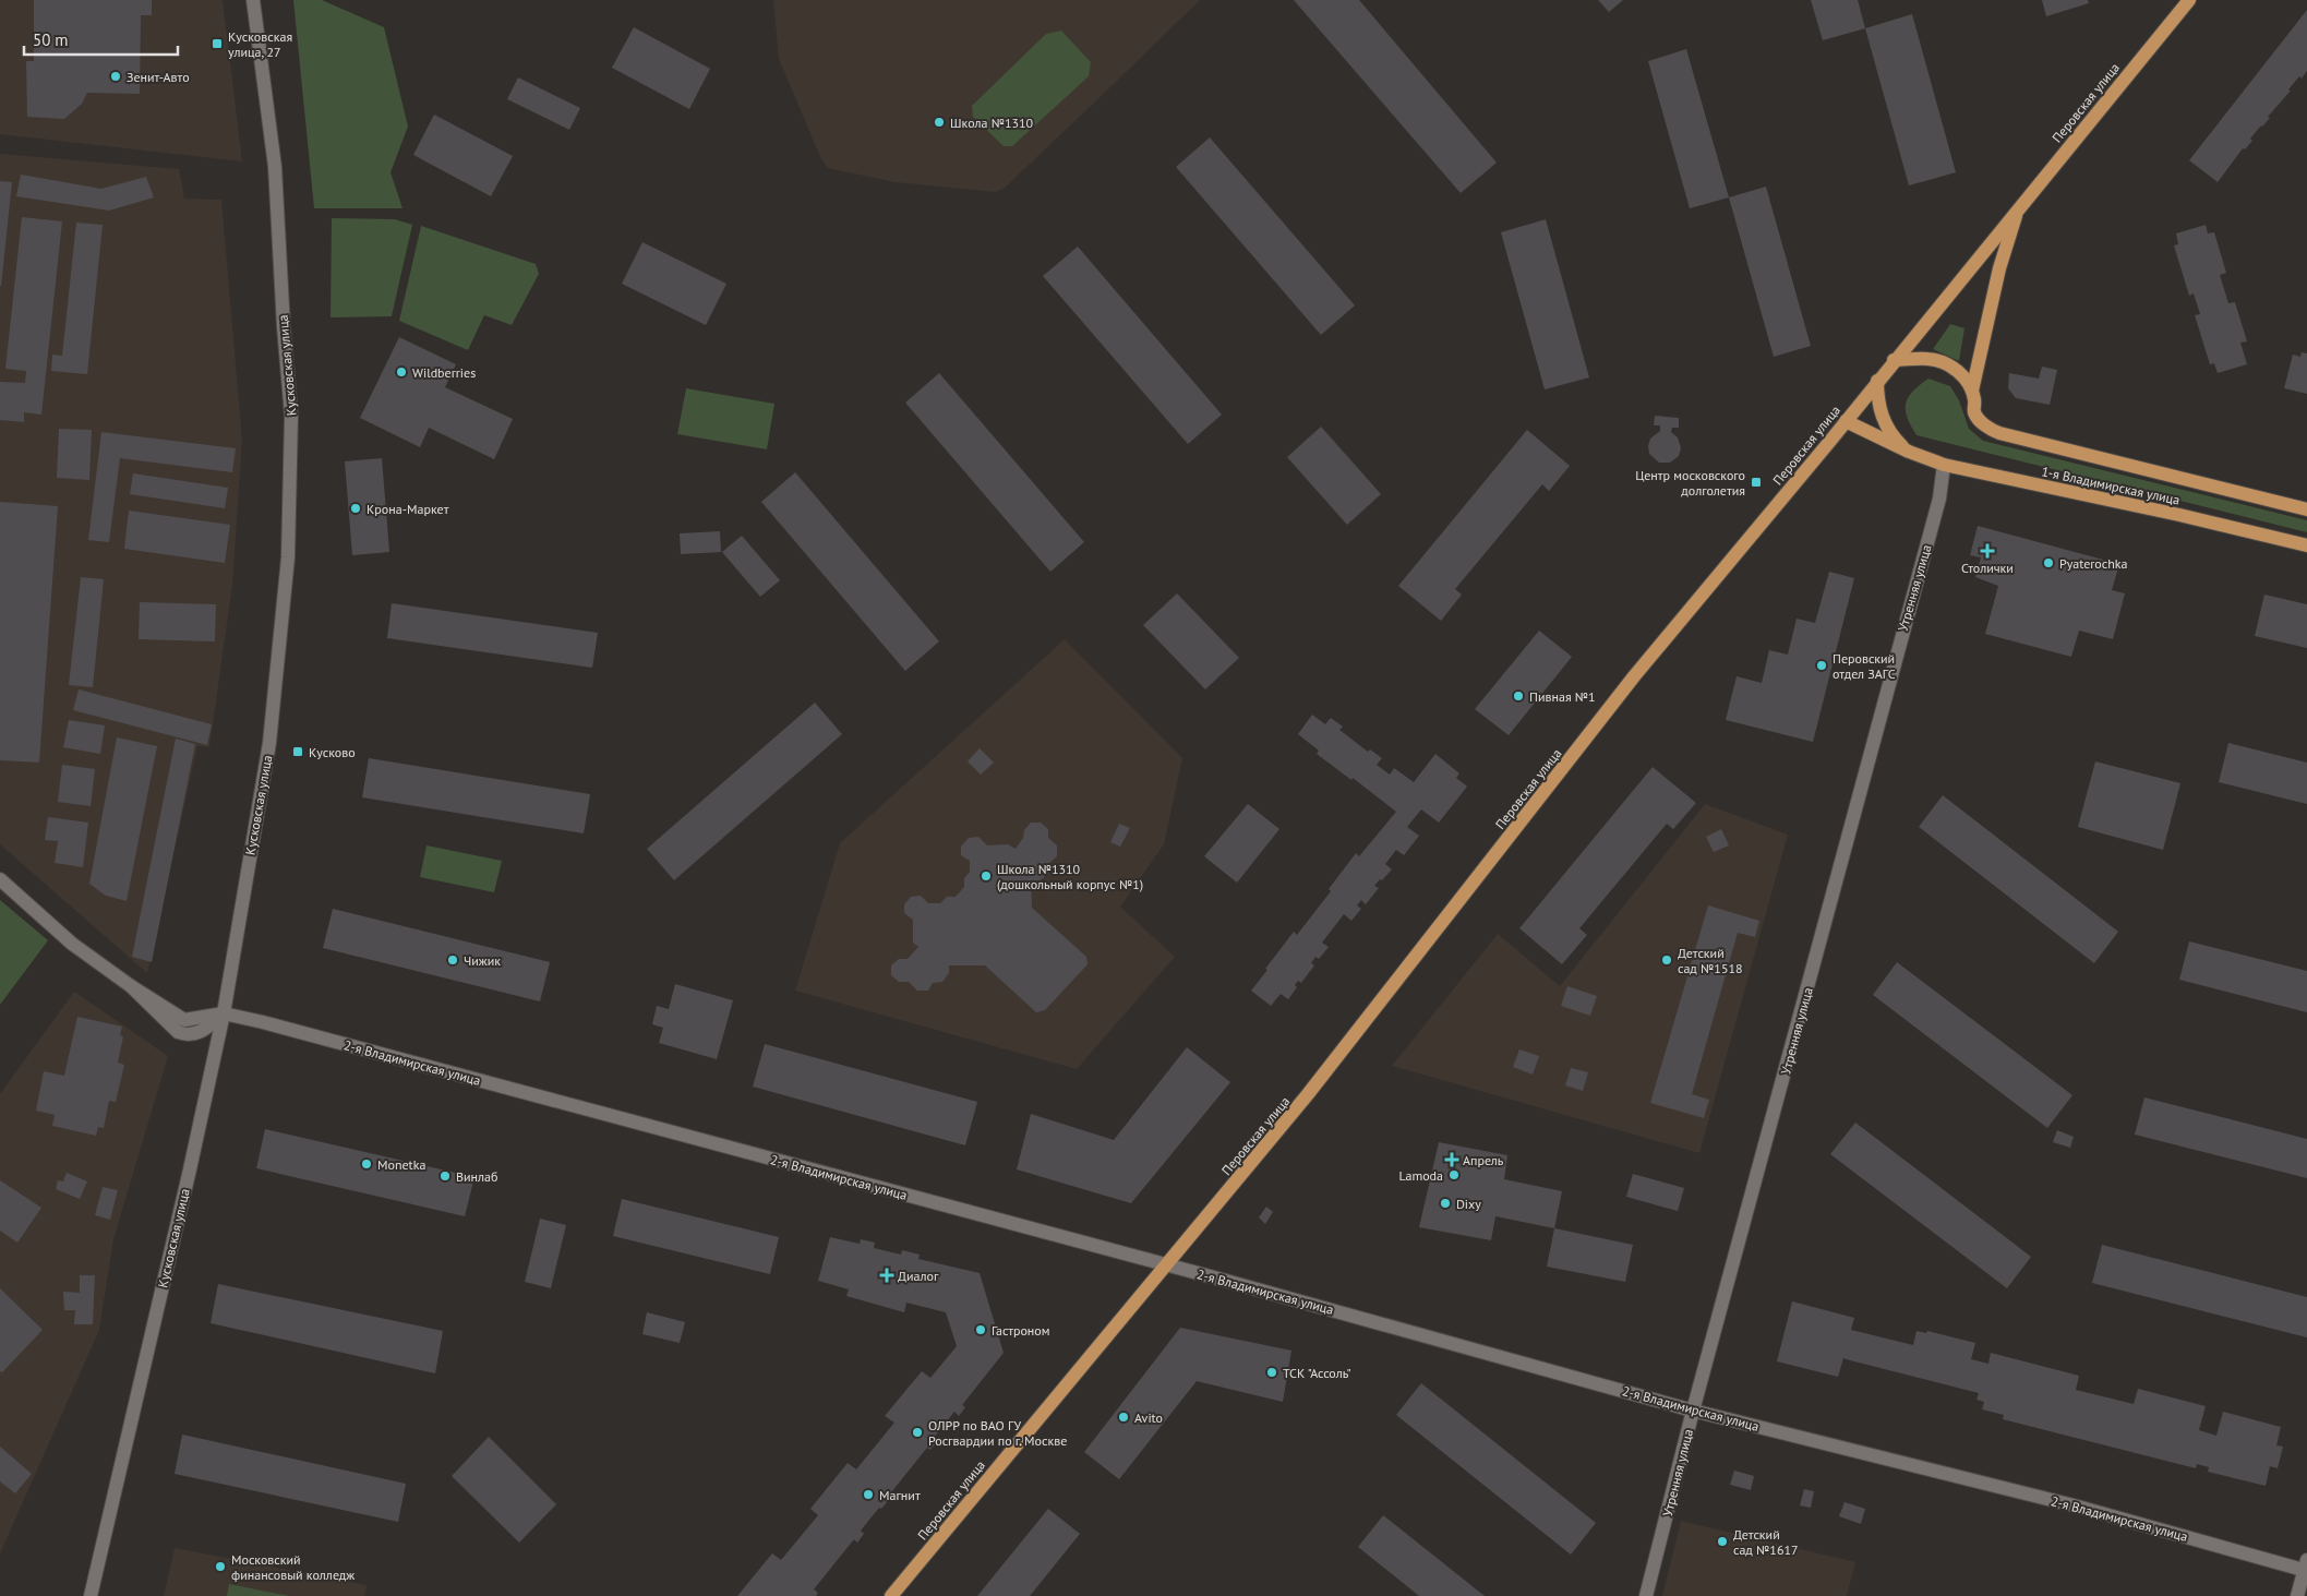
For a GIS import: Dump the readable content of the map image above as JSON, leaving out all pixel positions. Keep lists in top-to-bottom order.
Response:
{
  "streets": {
    "main road": ["Перовская улица", "1-я Владимирская улица"],
    "street": ["Кусковская улица", "Утренняя улица", "2-я Владимирская улица"]
  },
  "crossings": [
    ["Перовская улица", "1-я Владимирская улица"],
    ["Перовская улица", "2-я Владимирская улица"],
    ["Кусковская улица", "2-я Владимирская улица"],
    ["1-я Владимирская улица", "Утренняя улица"],
    ["Утренняя улица", "2-я Владимирская улица"]
  ],
  "places": {
    "transit": ["Кусковская улица, 27", "Центр московского долголетия", "Кусково"],
    "other": [
      "Зенит-Авто",
      "Школа №1310",
      "Wildberries",
      "Крона-Маркет",
      "Pyaterochka",
      "Перовский отдел ЗАГС",
      "Пивная №1",
      "Школа №1310 (дошкольный корпус №1)",
      "Чижик",
      "Детский сад №1518",
      "Monetka",
      "Lamoda",
      "Винлаб",
      "Dixy",
      "Гастроном",
      "ТСК \"Ассоль\"",
      "Avito",
      "ОЛРР по ВАО ГУ Росгвардии по г. Москве",
      "Магнит",
      "Детский сад №1617",
      "Московский финансовый колледж"
    ],
    "health": ["Столички", "Апрель", "Диалог"]
  },
  "scale_bar": "50 m"
}
